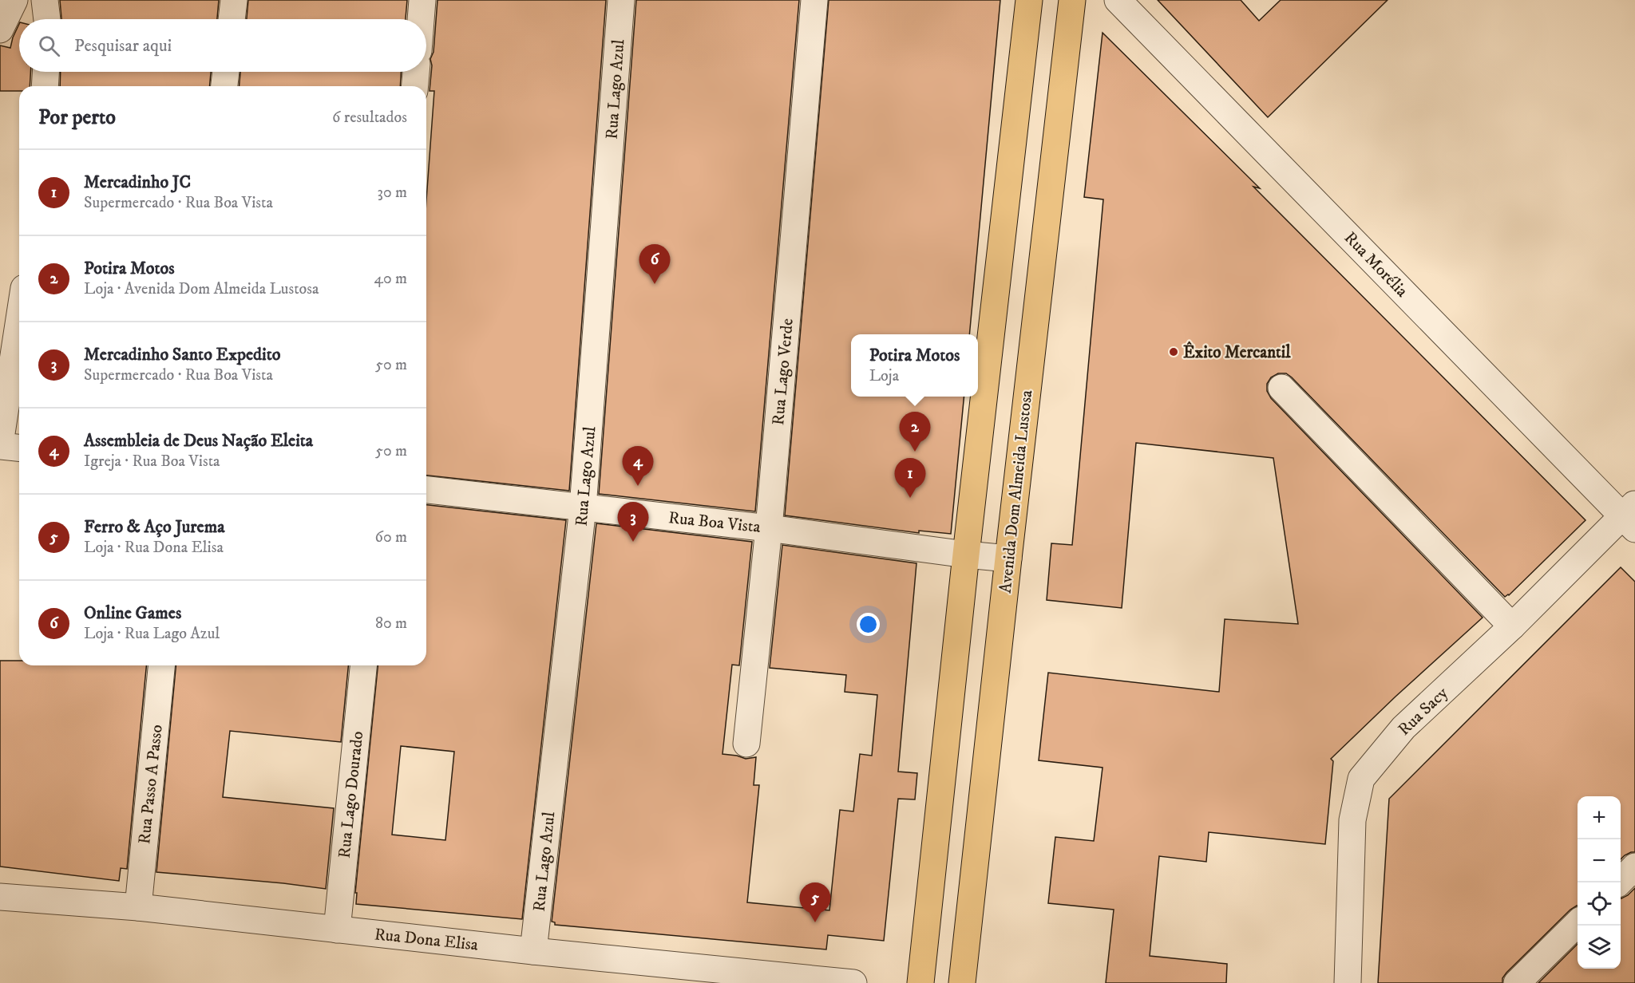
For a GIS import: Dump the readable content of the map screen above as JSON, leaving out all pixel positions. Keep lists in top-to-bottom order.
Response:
{
  "streets": {
    "main road": ["Avenida Dom Almeida Lustosa"],
    "street": [
      "Rua Lago Azul",
      "Rua Morélia",
      "Rua Lago Verde",
      "Rua Boa Vista",
      "Rua Sacy",
      "Rua Passo A Passo",
      "Rua Lago Dourado",
      "Rua Dona Elisa"
    ]
  },
  "crossings": [
    ["Rua Lago Azul", "Rua Boa Vista"],
    ["Rua Lago Azul", "Rua Dona Elisa"],
    ["Rua Morélia", "Rua Sacy"],
    ["Rua Lago Verde", "Rua Boa Vista"],
    ["Avenida Dom Almeida Lustosa", "Rua Boa Vista"],
    ["Rua Passo A Passo", "Rua Dona Elisa"],
    ["Rua Lago Dourado", "Rua Dona Elisa"]
  ],
  "places": ["Êxito Mercantil"],
  "page": {
    "search": "Pesquisar aqui",
    "heading": ["Por perto", "6 resultados"],
    "list": [
      {
        "mark": "1",
        "name": "Mercadinho JC",
        "note": "Supermercado · Rua Boa Vista",
        "value": "30 m"
      },
      {
        "mark": "2",
        "name": "Potira Motos",
        "note": "Loja · Avenida Dom Almeida Lustosa",
        "value": "40 m"
      },
      {
        "mark": "3",
        "name": "Mercadinho Santo Expedito",
        "note": "Supermercado · Rua Boa Vista",
        "value": "50 m"
      },
      {
        "mark": "4",
        "name": "Assembleia de Deus Nação Eleita",
        "note": "Igreja · Rua Boa Vista",
        "value": "50 m"
      },
      {
        "mark": "5",
        "name": "Ferro & Aço Jurema",
        "note": "Loja · Rua Dona Elisa",
        "value": "60 m"
      },
      {
        "mark": "6",
        "name": "Online Games",
        "note": "Loja · Rua Lago Azul",
        "value": "80 m"
      }
    ],
    "pins": [
      "6",
      "2",
      "4",
      "1",
      "3",
      "5"
    ],
    "popup": ["Potira Motos", "Loja"],
    "map_buttons": ["+", "−"]
  }
}
